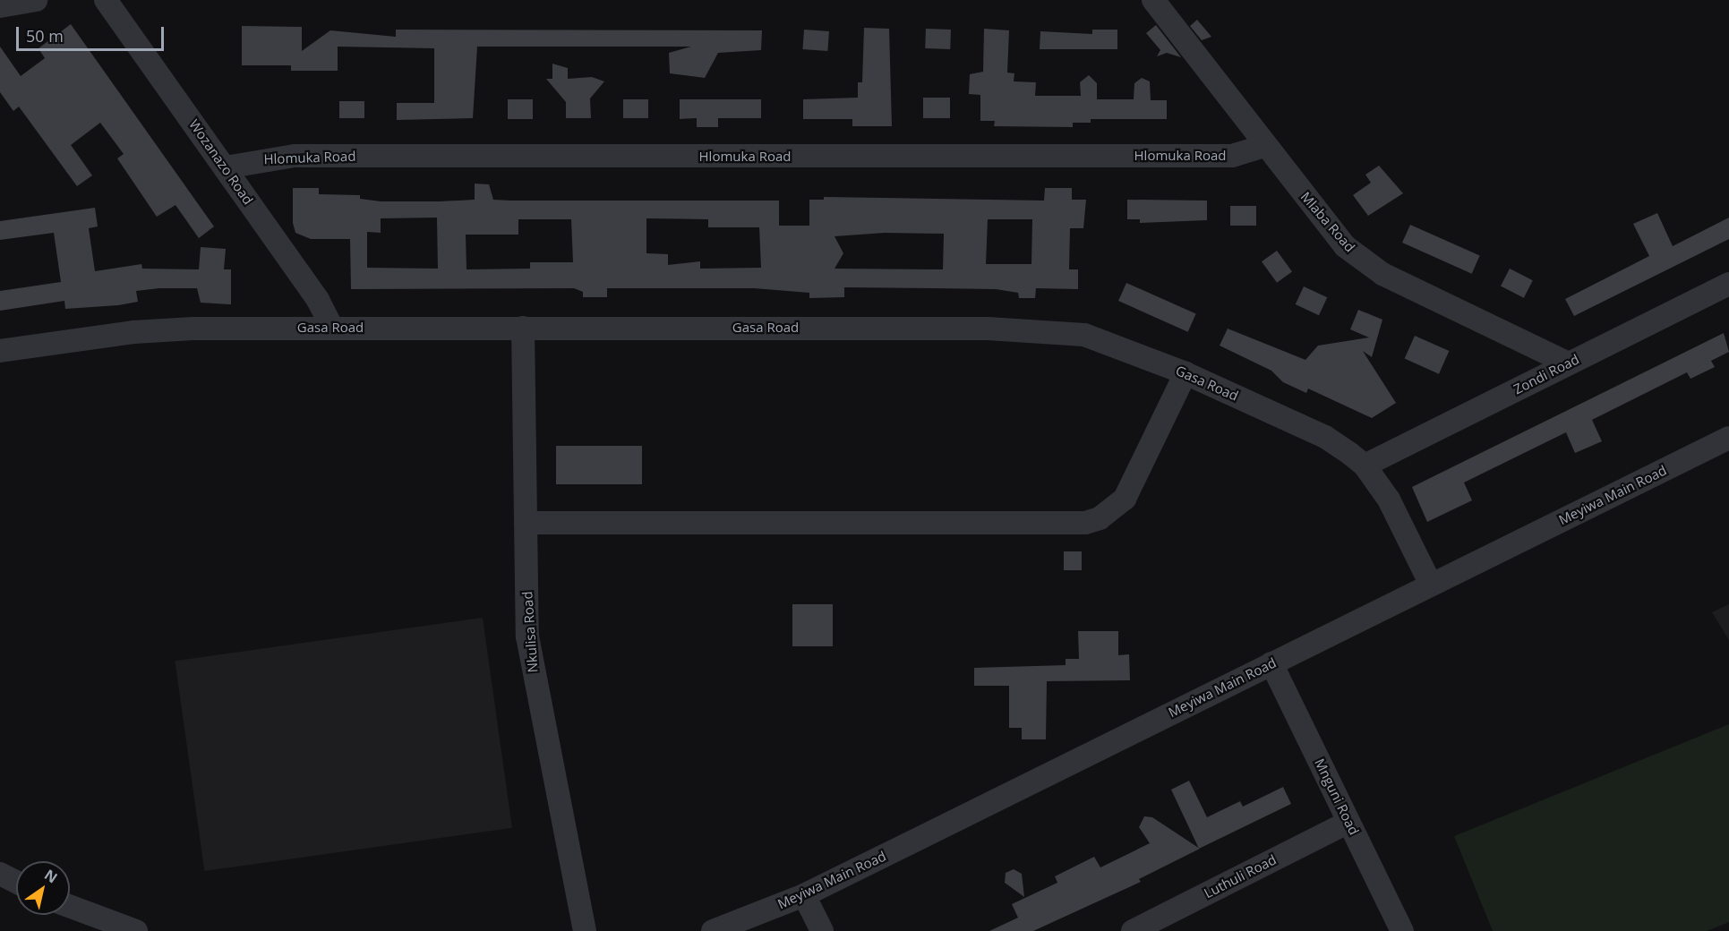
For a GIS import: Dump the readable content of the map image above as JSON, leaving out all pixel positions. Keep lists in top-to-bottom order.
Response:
{
  "streets": {
    "street": [
      "Hlomuka Road",
      "Wozanazo Road",
      "Mlaba Road",
      "Gasa Road",
      "Zondi Road",
      "Meyiwa Main Road",
      "Nkulisa Road",
      "Mnguni Road",
      "Luthuli Road"
    ]
  },
  "crossings": [
    ["Hlomuka Road", "Wozanazo Road"],
    ["Hlomuka Road", "Mlaba Road"],
    ["Wozanazo Road", "Gasa Road"],
    ["Mlaba Road", "Zondi Road"],
    ["Gasa Road", "Zondi Road"],
    ["Gasa Road", "Meyiwa Main Road"],
    ["Gasa Road", "Nkulisa Road"],
    ["Meyiwa Main Road", "Mnguni Road"],
    ["Mnguni Road", "Luthuli Road"]
  ],
  "scale_bar": "50 m",
  "north": "top right"
}
